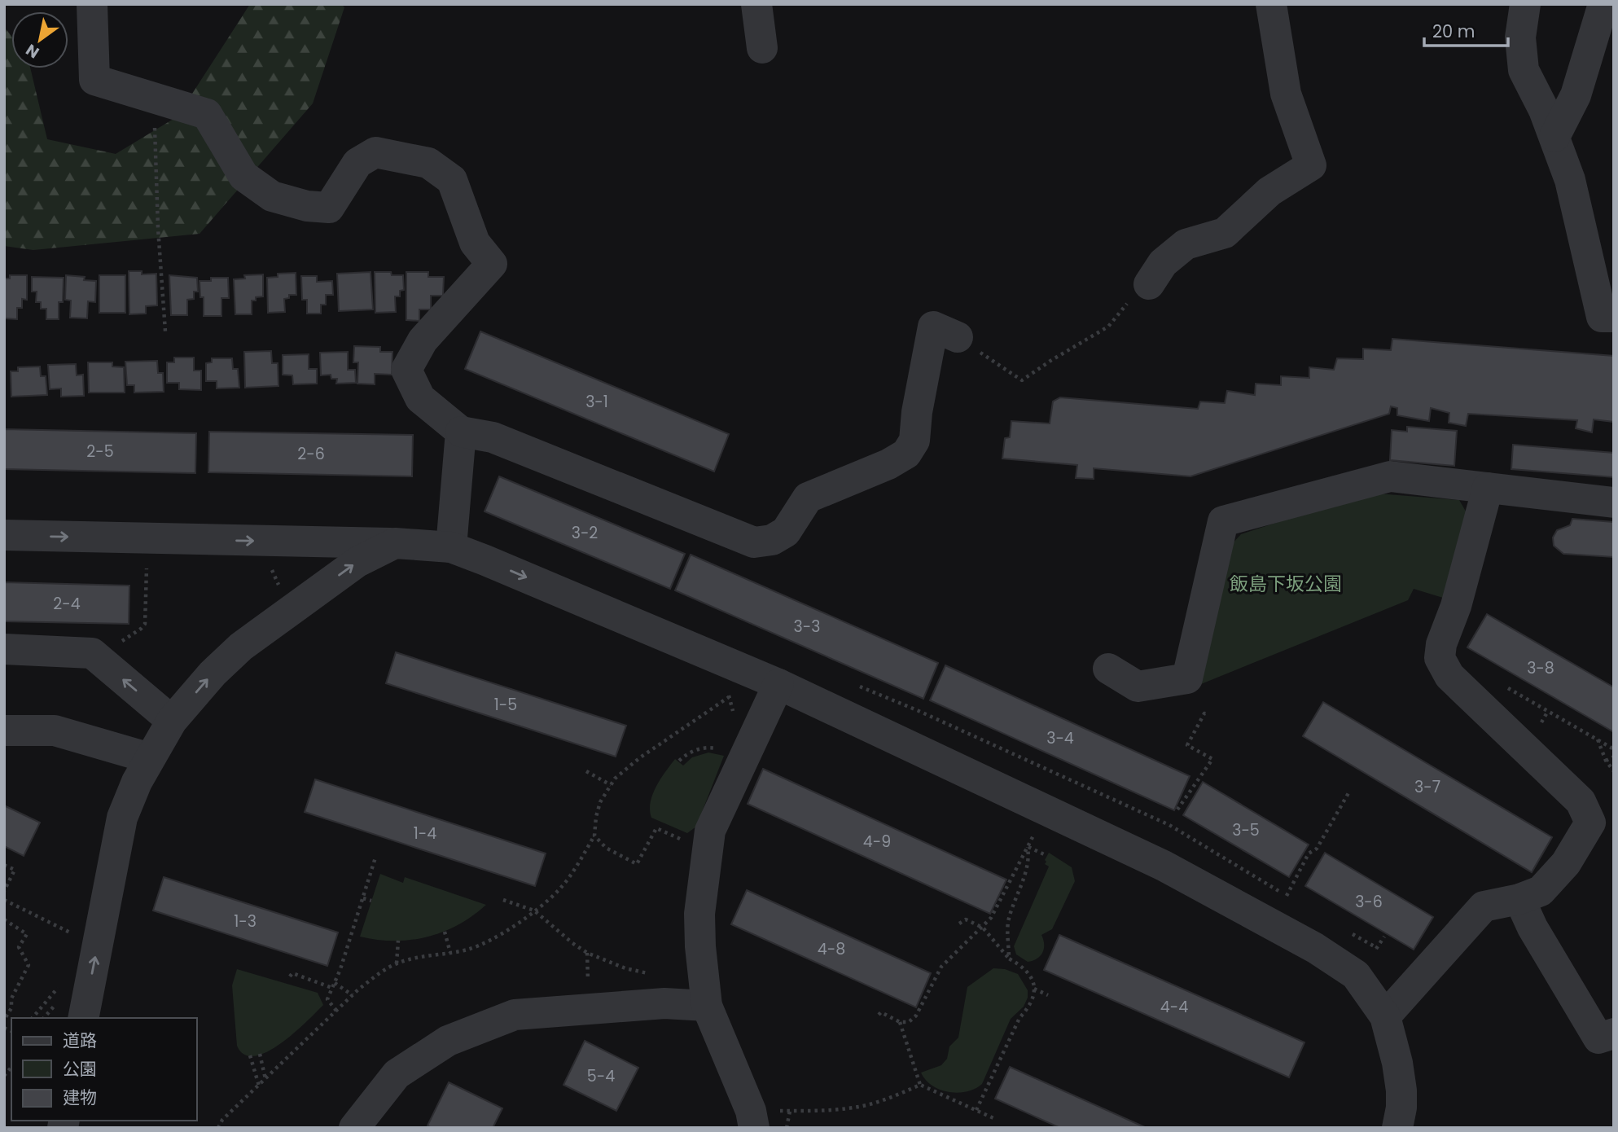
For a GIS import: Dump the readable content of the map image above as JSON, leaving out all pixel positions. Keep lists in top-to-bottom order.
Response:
{
  "parks": ["飯島下坂公園"],
  "house_numbers": [
    "3-1",
    "2-5",
    "2-6",
    "3-2",
    "2-4",
    "3-3",
    "3-8",
    "1-5",
    "3-4",
    "3-7",
    "3-5",
    "1-4",
    "4-9",
    "3-6",
    "1-3",
    "4-8",
    "4-4",
    "5-4"
  ],
  "legend": ["道路", "公園", "建物"],
  "scale_bar": "20 m",
  "north": "bottom left"
}
